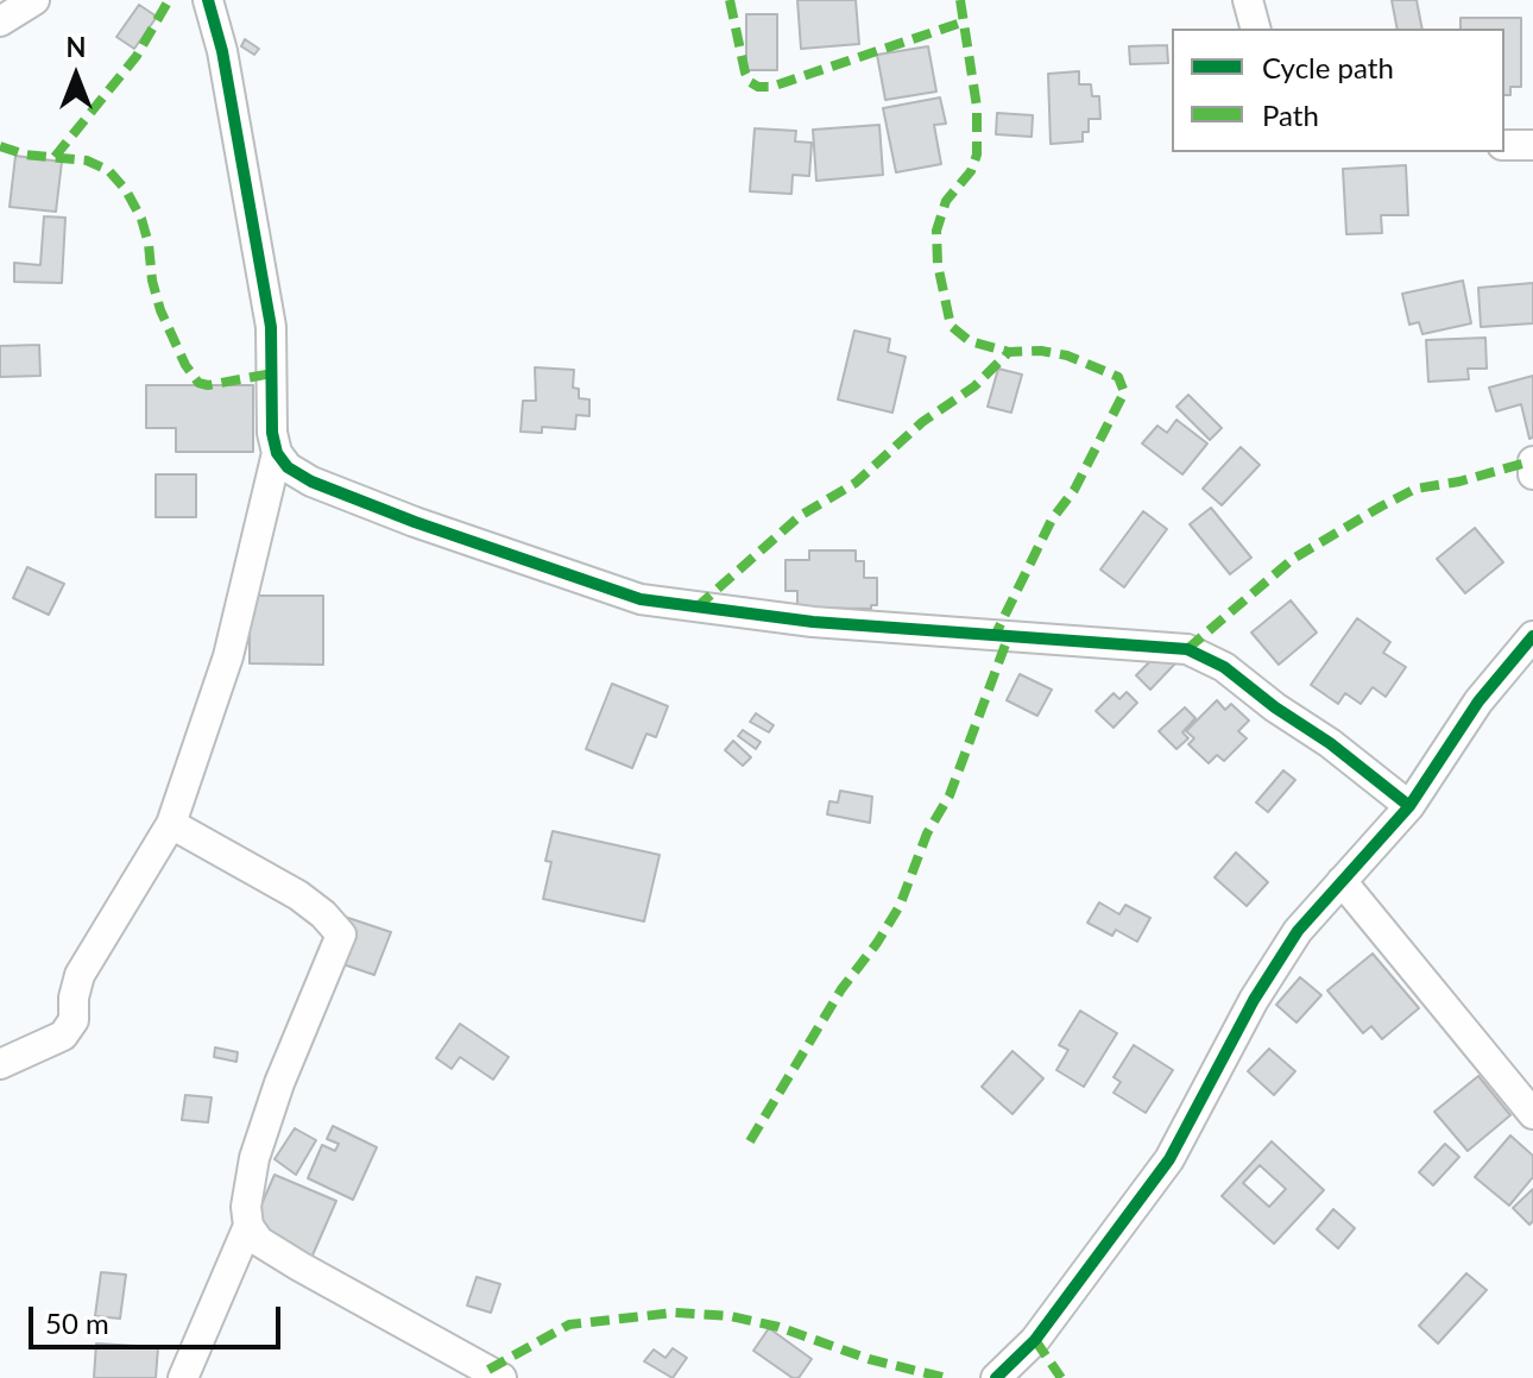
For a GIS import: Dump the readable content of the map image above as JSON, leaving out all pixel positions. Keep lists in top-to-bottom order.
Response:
{
  "legend": ["Cycle path", "Path"],
  "scale_bar": "50 m",
  "north": "top"
}
